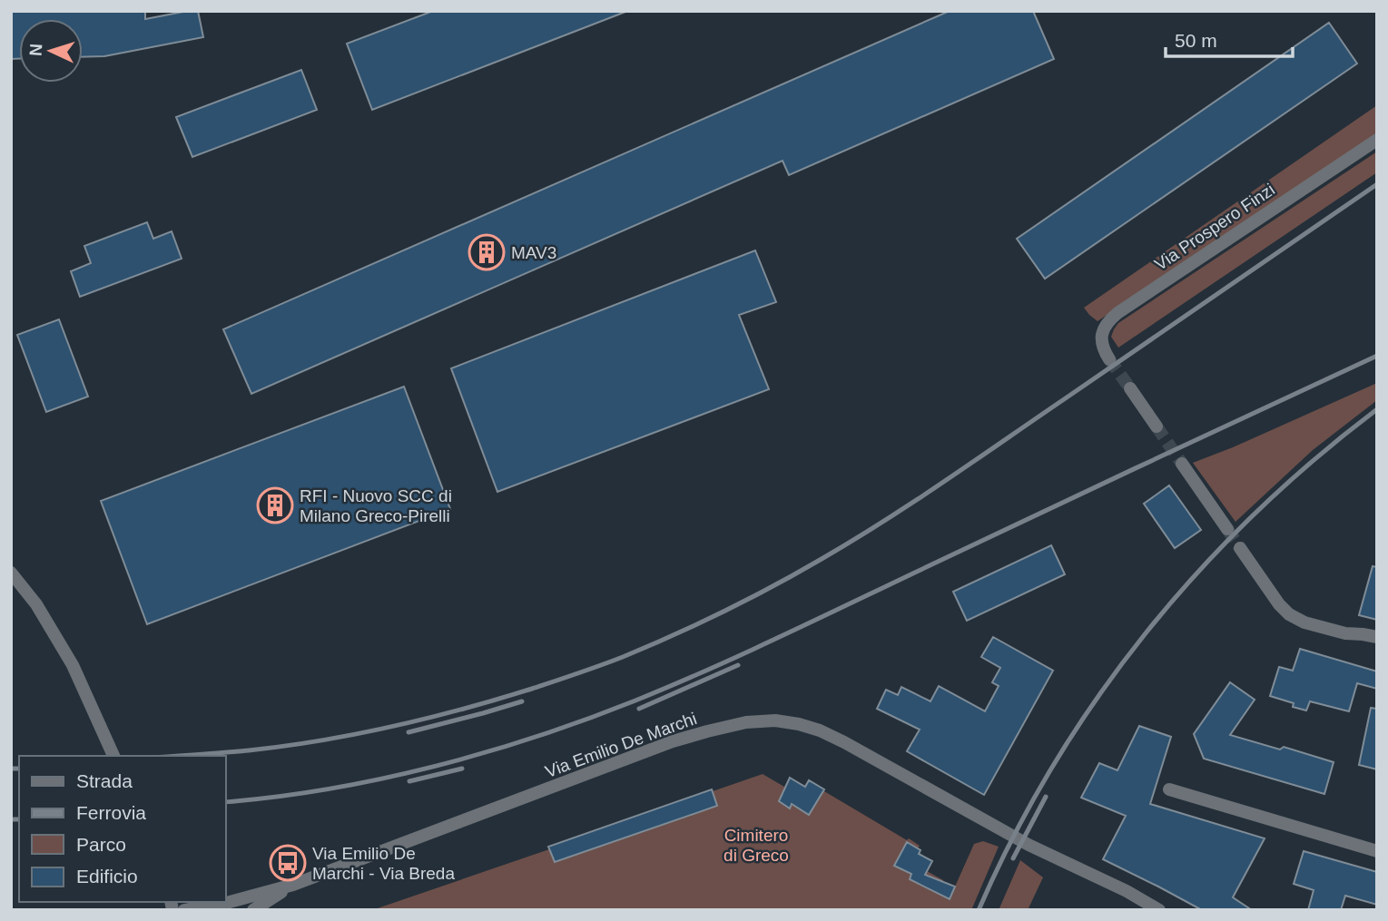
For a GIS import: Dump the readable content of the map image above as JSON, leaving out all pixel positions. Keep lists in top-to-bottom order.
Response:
{
  "streets": {
    "street": ["Via Prospero Finzi", "Via Emilio De Marchi"]
  },
  "parks": ["Cimitero di Greco"],
  "places": {
    "building": ["MAV3", "RFI - Nuovo SCC di Milano Greco-Pirelli"],
    "bus stop": ["Via Emilio De Marchi - Via Breda"]
  },
  "legend": [
    "Strada",
    "Ferrovia",
    "Parco",
    "Edificio"
  ],
  "scale_bar": "50 m",
  "north": "left"
}
